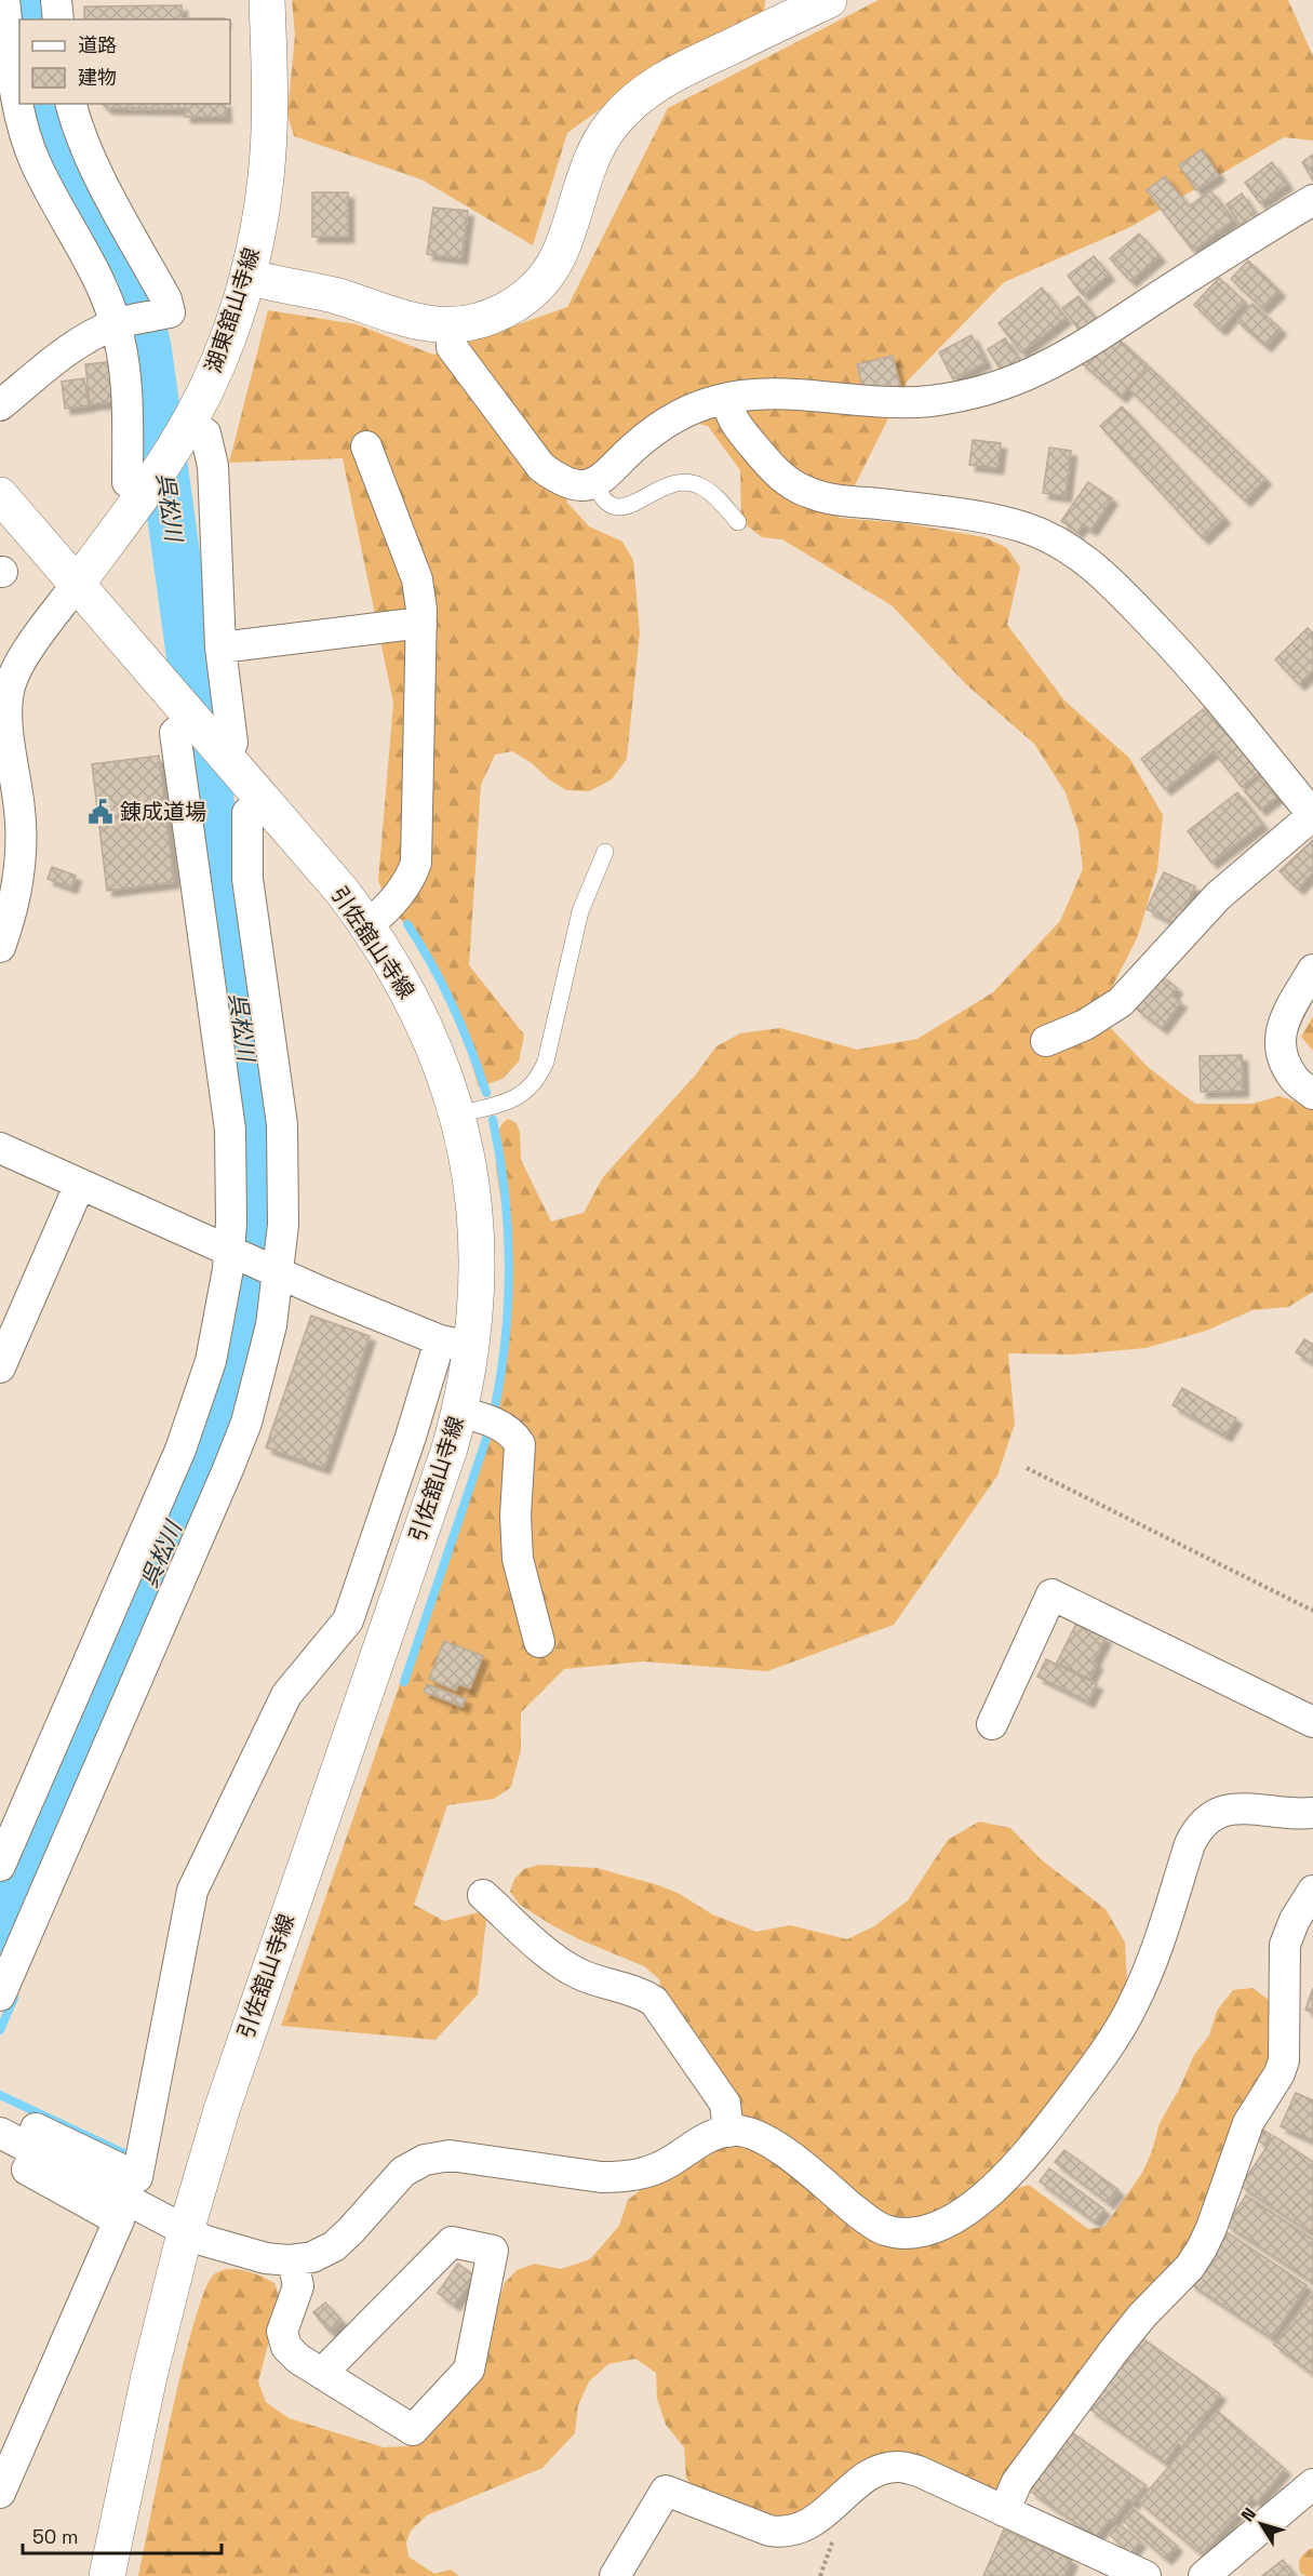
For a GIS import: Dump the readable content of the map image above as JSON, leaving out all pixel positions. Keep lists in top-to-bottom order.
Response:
{
  "streets": {
    "main road": ["湖東舘山寺線", "引佐舘山寺線"]
  },
  "crossings": [
    ["湖東舘山寺線", "引佐舘山寺線"]
  ],
  "water": ["呉松川"],
  "places": {
    "public building": ["錬成道場"]
  },
  "legend": ["道路", "建物"],
  "scale_bar": "50 m",
  "north": "top left"
}
